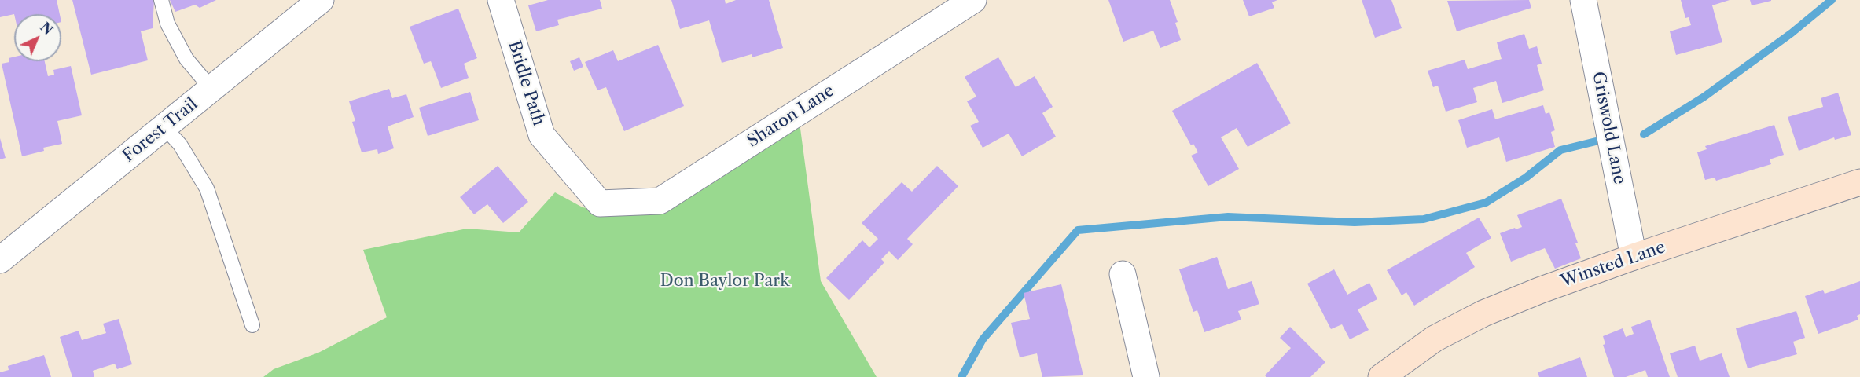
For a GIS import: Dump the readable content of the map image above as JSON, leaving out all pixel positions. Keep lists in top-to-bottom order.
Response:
{
  "streets": {
    "main road": ["Winsted Lane"],
    "street": [
      "Bridle Path",
      "Sharon Lane",
      "Griswold Lane",
      "Forest Trail"
    ]
  },
  "crossings": [
    ["Bridle Path", "Sharon Lane"],
    ["Griswold Lane", "Winsted Lane"]
  ],
  "parks": ["Don Baylor Park"],
  "north": "top right"
}
